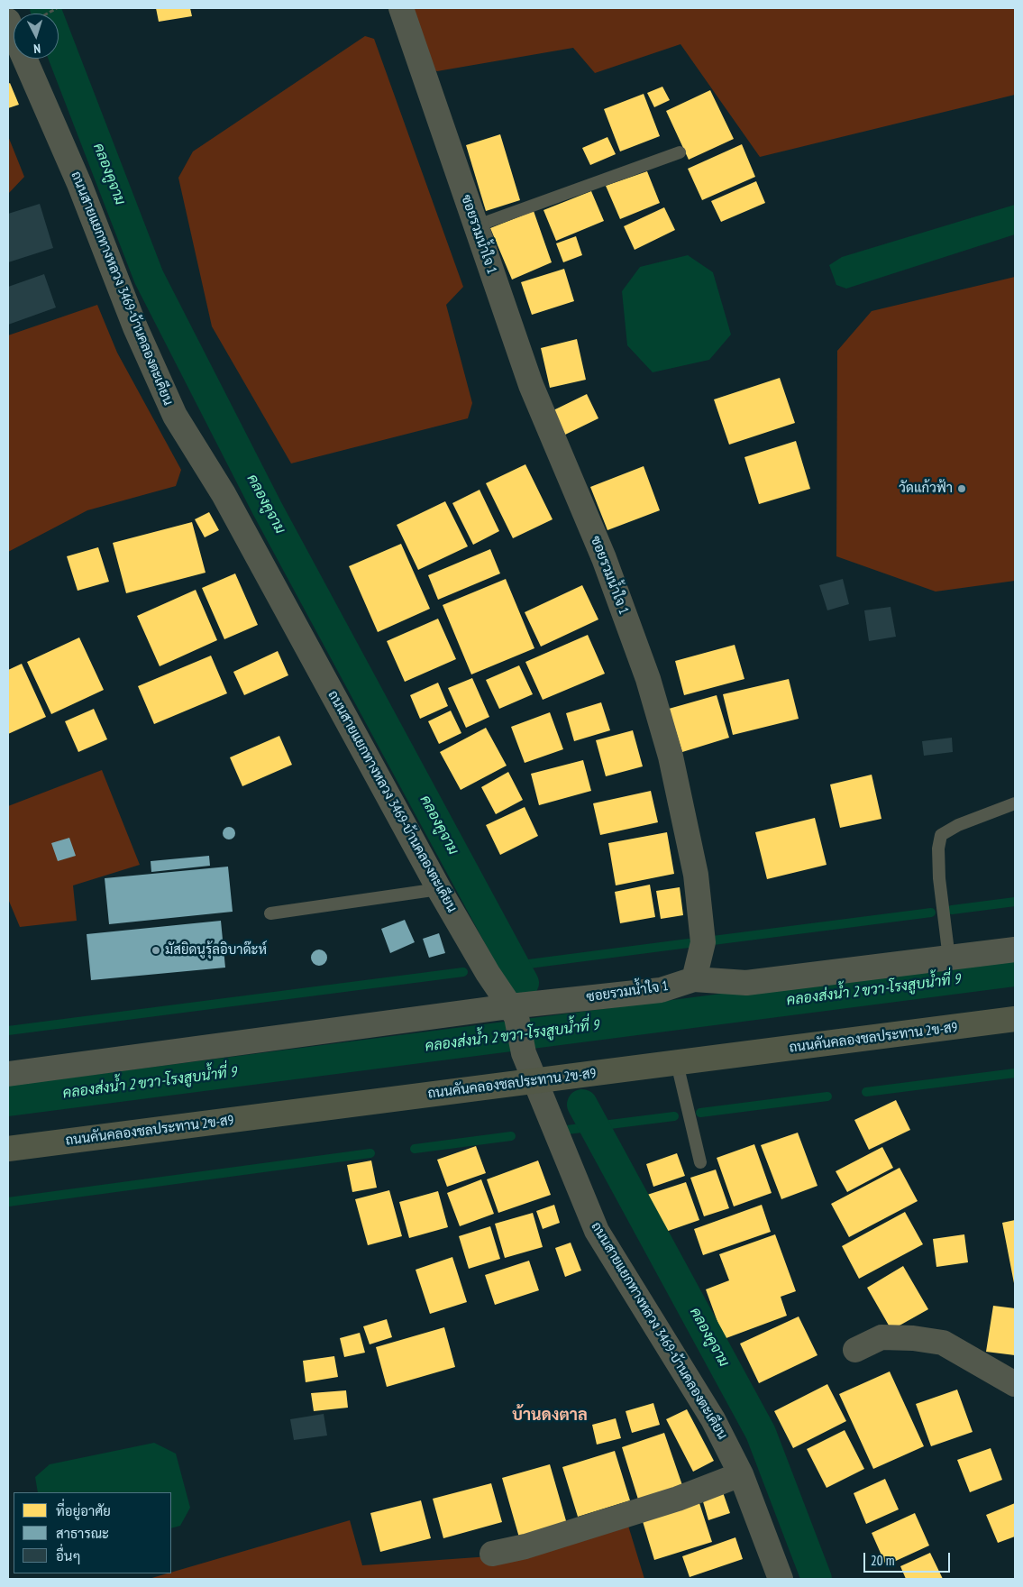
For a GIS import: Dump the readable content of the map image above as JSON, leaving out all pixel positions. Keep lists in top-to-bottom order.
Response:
{
  "streets": {
    "street": ["ซอยรวมน้ำใจ 1", "ถนนสายแยกทางหลวง 3469-บ้านคลองตะเคียน", "ถนนคันคลองชลประทาน 2ข-ส9"]
  },
  "crossings": [
    ["ซอยรวมน้ำใจ 1", "ถนนสายแยกทางหลวง 3469-บ้านคลองตะเคียน"],
    ["ถนนสายแยกทางหลวง 3469-บ้านคลองตะเคียน", "ถนนคันคลองชลประทาน 2ข-ส9"]
  ],
  "districts": ["บ้านดงตาล"],
  "water": ["คลองคูจาม", "คลองส่งน้ำ 2 ขวา-โรงสูบน้ำที่ 9"],
  "places": ["วัดแก้วฟ้า", "มัสยิดนูรุ้ลอิบาด๊ะห์"],
  "legend": ["ที่อยู่อาศัย", "สาธารณะ", "อื่นๆ"],
  "scale_bar": "20 m",
  "north": "bottom"
}
